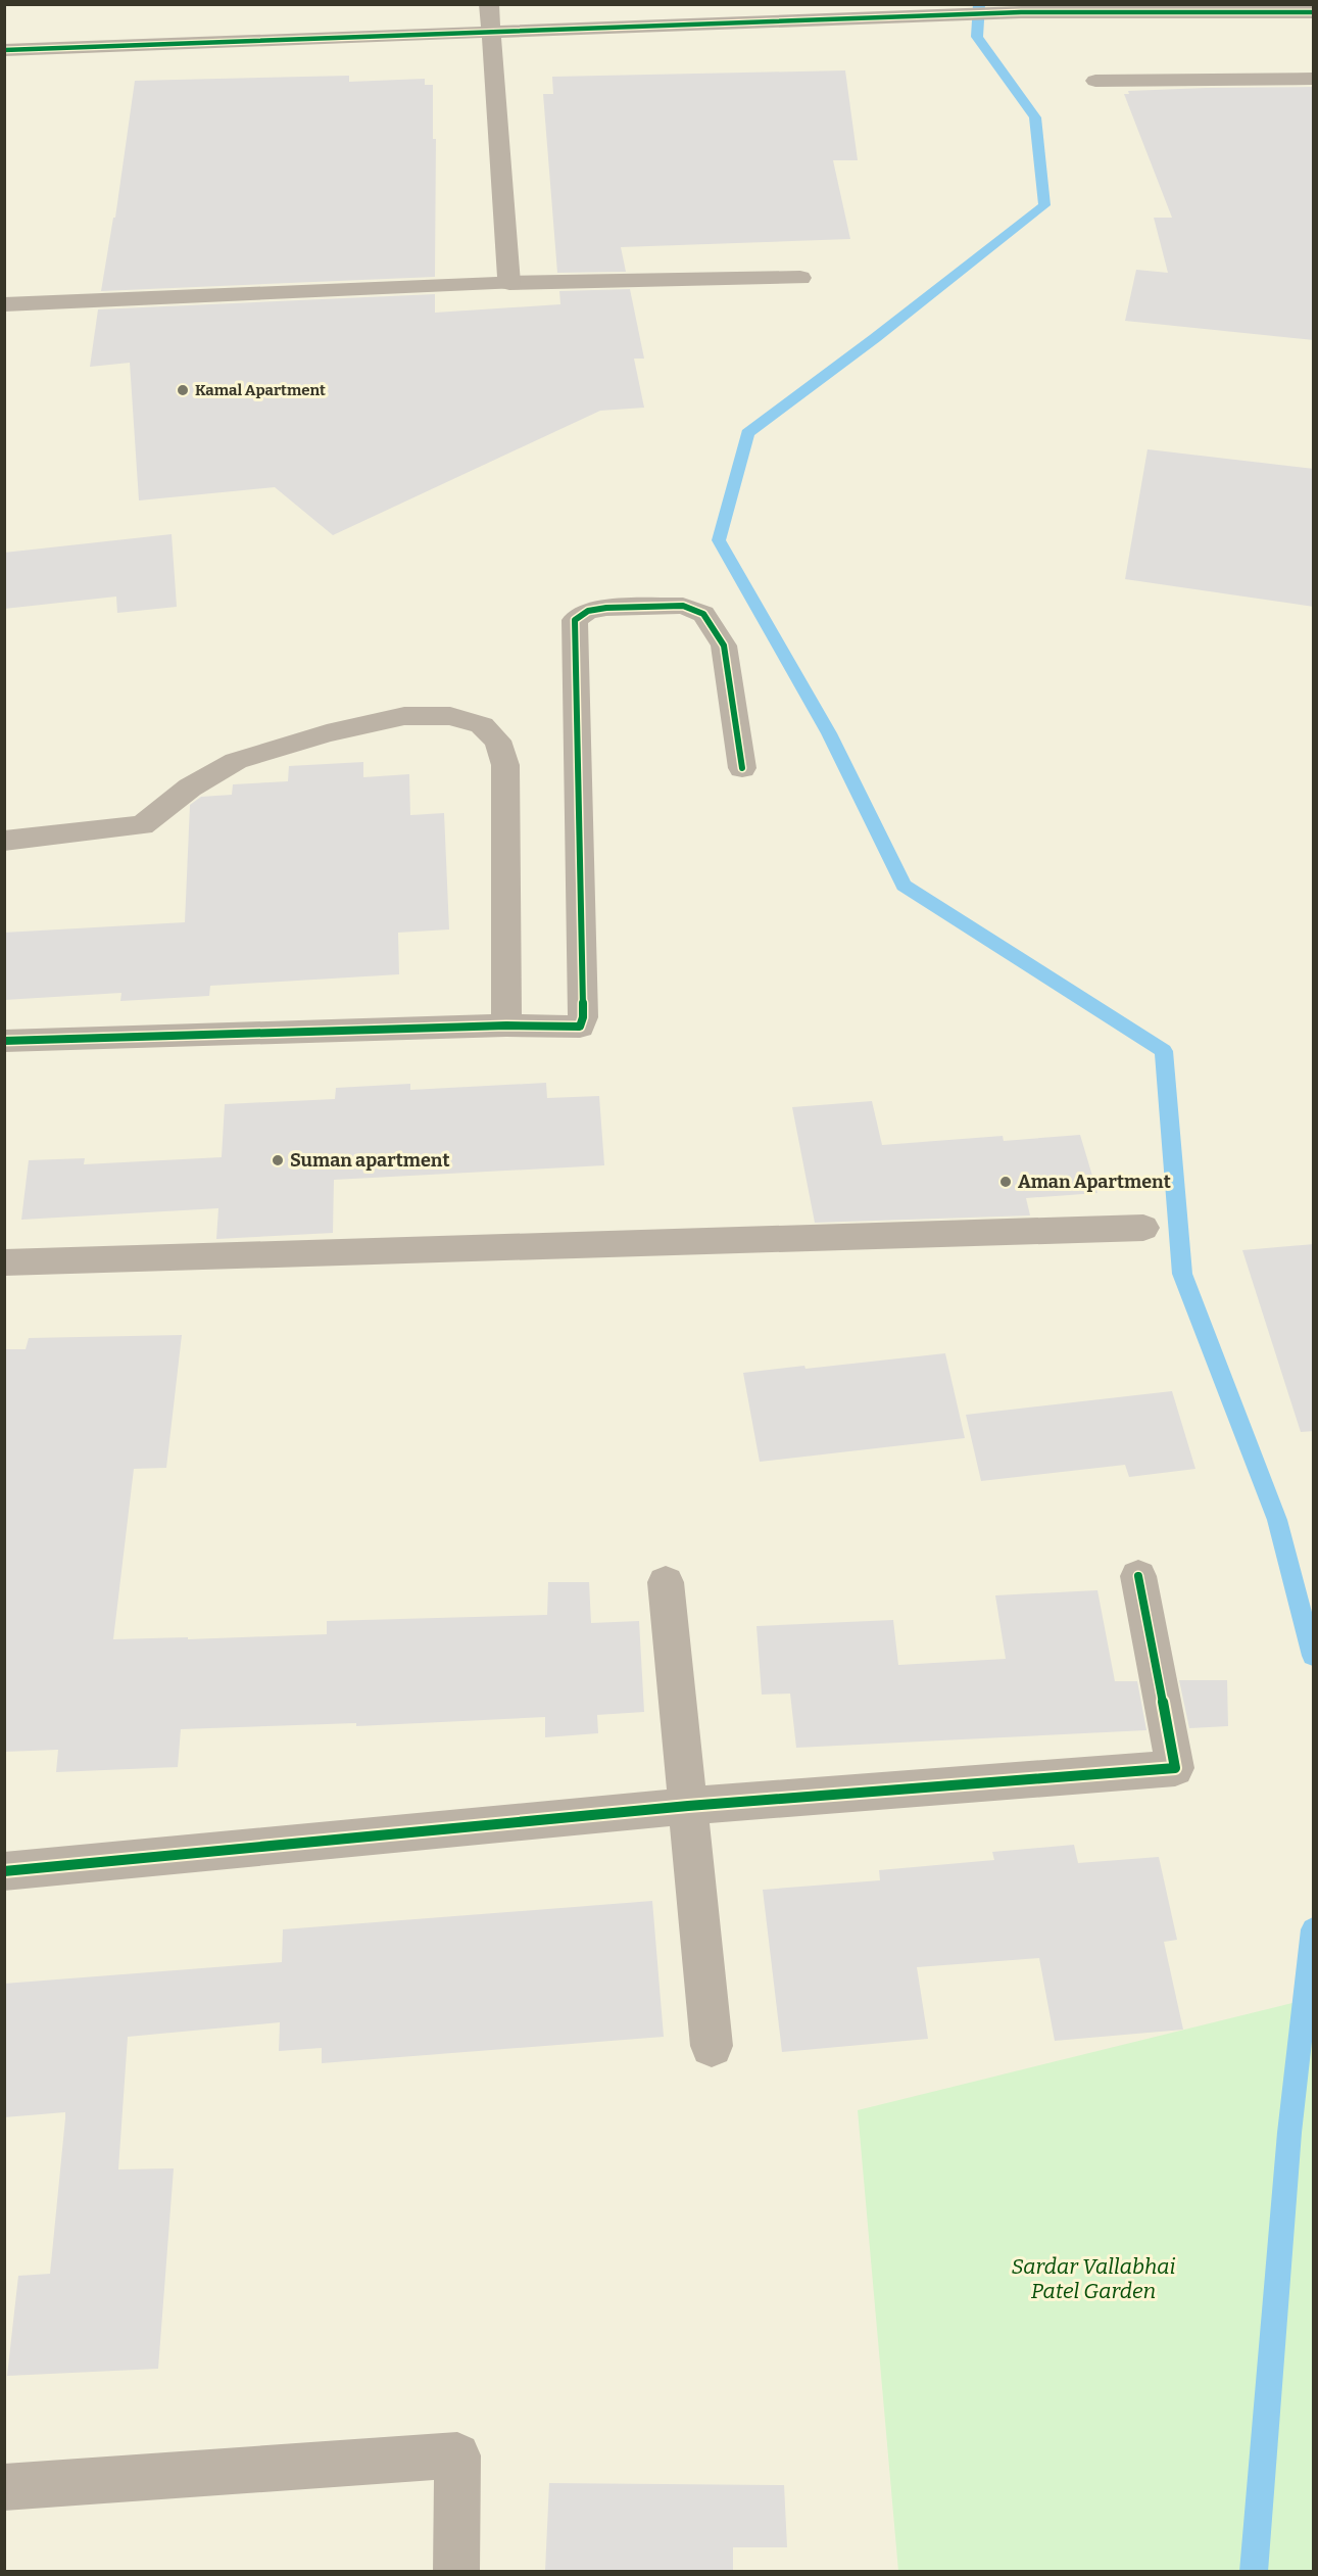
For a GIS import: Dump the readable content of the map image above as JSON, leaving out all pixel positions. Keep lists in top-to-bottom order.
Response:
{
  "parks": ["Sardar Vallabhai Patel Garden"],
  "places": ["Kamal Apartment", "Suman apartment", "Aman Apartment"]
}
